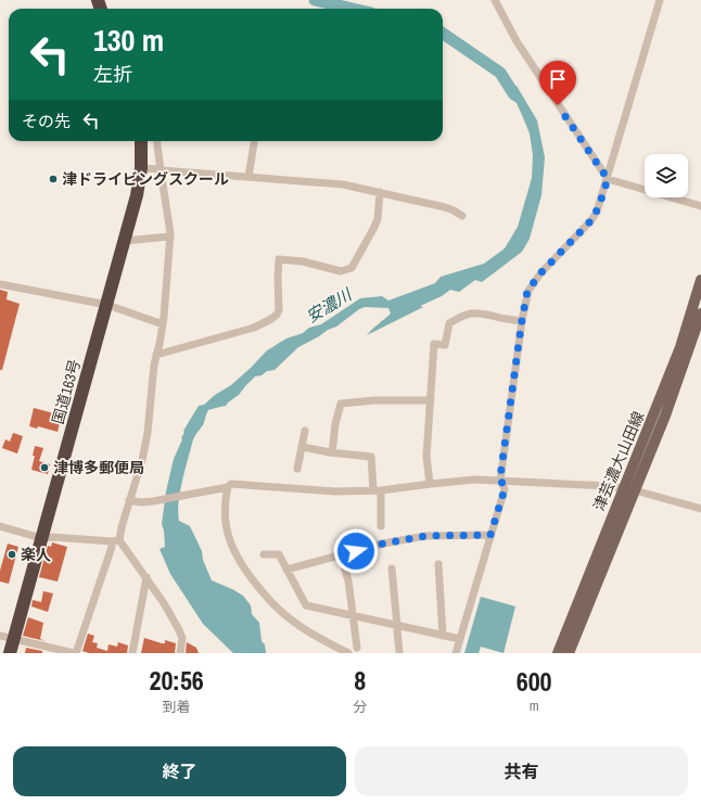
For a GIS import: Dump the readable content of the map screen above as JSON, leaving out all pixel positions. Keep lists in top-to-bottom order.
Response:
{
  "streets": {
    "highway": ["国道163号"],
    "main road": ["津芸濃大山田線"]
  },
  "water": ["安濃川"],
  "places": ["津ドライビングスクール", "津博多郵便局", "楽人"],
  "page": {
    "turn": ["130 m", "左折"],
    "then": "その先",
    "eta": [
      "20:56",
      "到着",
      "8",
      "分",
      "600",
      "m"
    ],
    "buttons": ["終了", "共有"]
  }
}
